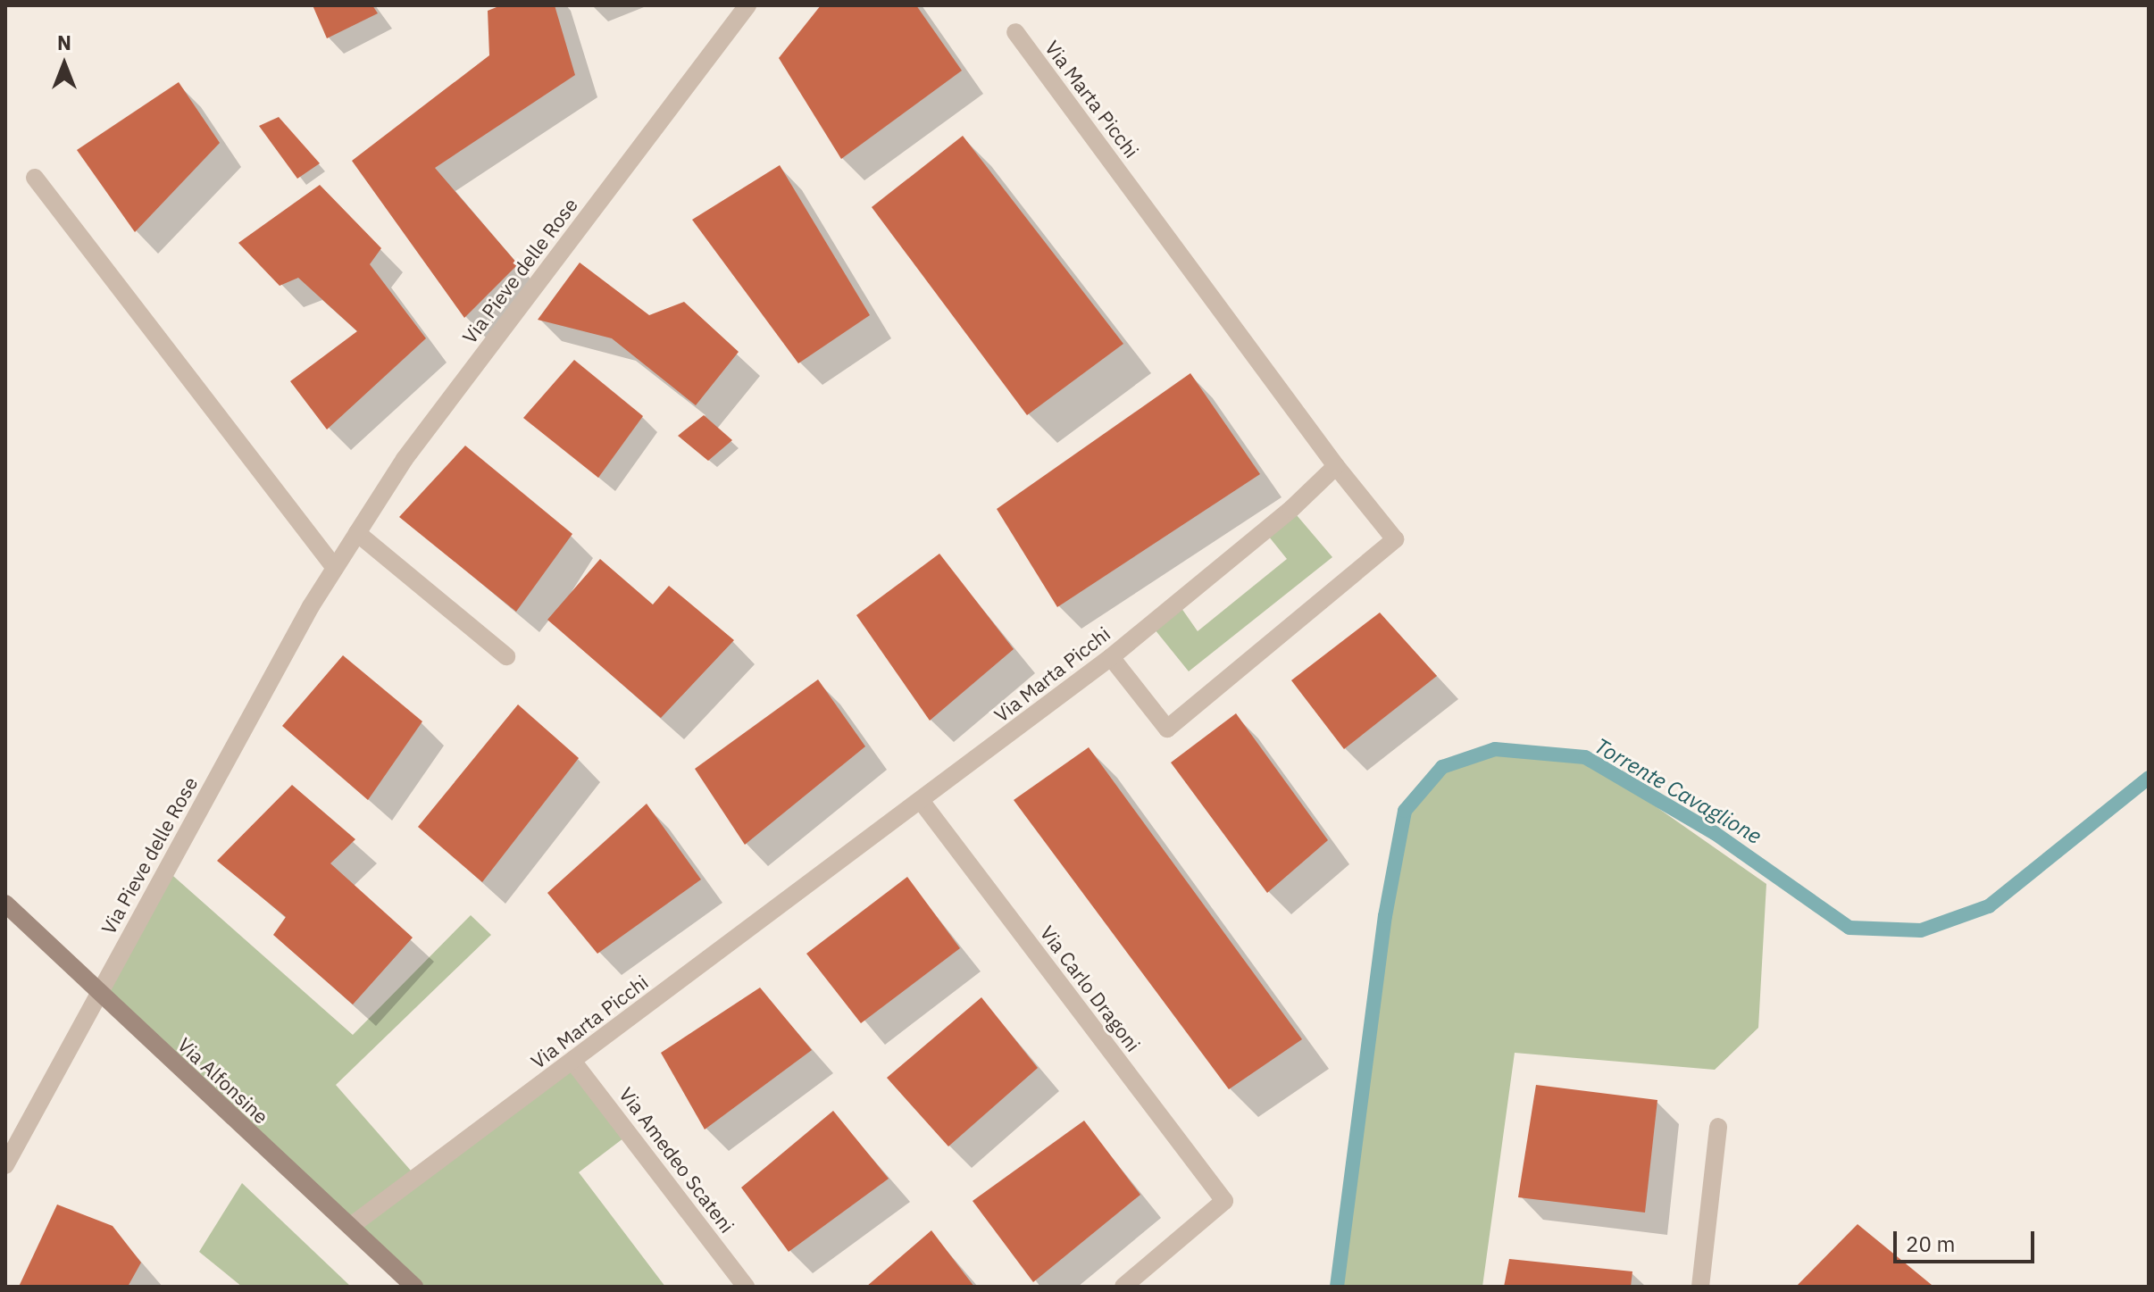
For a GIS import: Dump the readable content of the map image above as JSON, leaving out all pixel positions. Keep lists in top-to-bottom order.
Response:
{
  "streets": {
    "main road": ["Via Alfonsine"],
    "street": [
      "Via Marta Picchi",
      "Via Pieve delle Rose",
      "Via Carlo Dragoni",
      "Via Amedeo Scateni"
    ]
  },
  "crossings": [
    ["Via Marta Picchi", "Via Carlo Dragoni"],
    ["Via Marta Picchi", "Via Alfonsine"],
    ["Via Marta Picchi", "Via Amedeo Scateni"],
    ["Via Pieve delle Rose", "Via Alfonsine"]
  ],
  "water": ["Torrente Cavaglione"],
  "scale_bar": "20 m",
  "north": "top"
}
